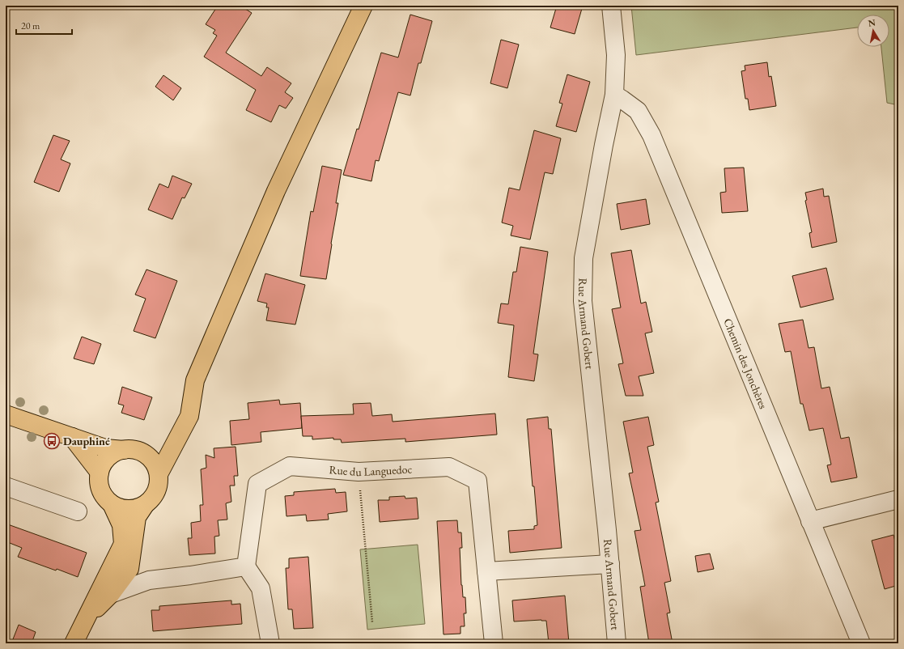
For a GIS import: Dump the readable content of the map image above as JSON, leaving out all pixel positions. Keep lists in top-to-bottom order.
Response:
{
  "streets": {
    "street": ["Rue Armand Gobert", "Chemin des Jonchères", "Rue du Languedoc"]
  },
  "crossings": [
    ["Rue Armand Gobert", "Chemin des Jonchères"]
  ],
  "places": {
    "bus stop": ["Dauphiné"]
  },
  "scale_bar": "20 m",
  "north": "top"
}
